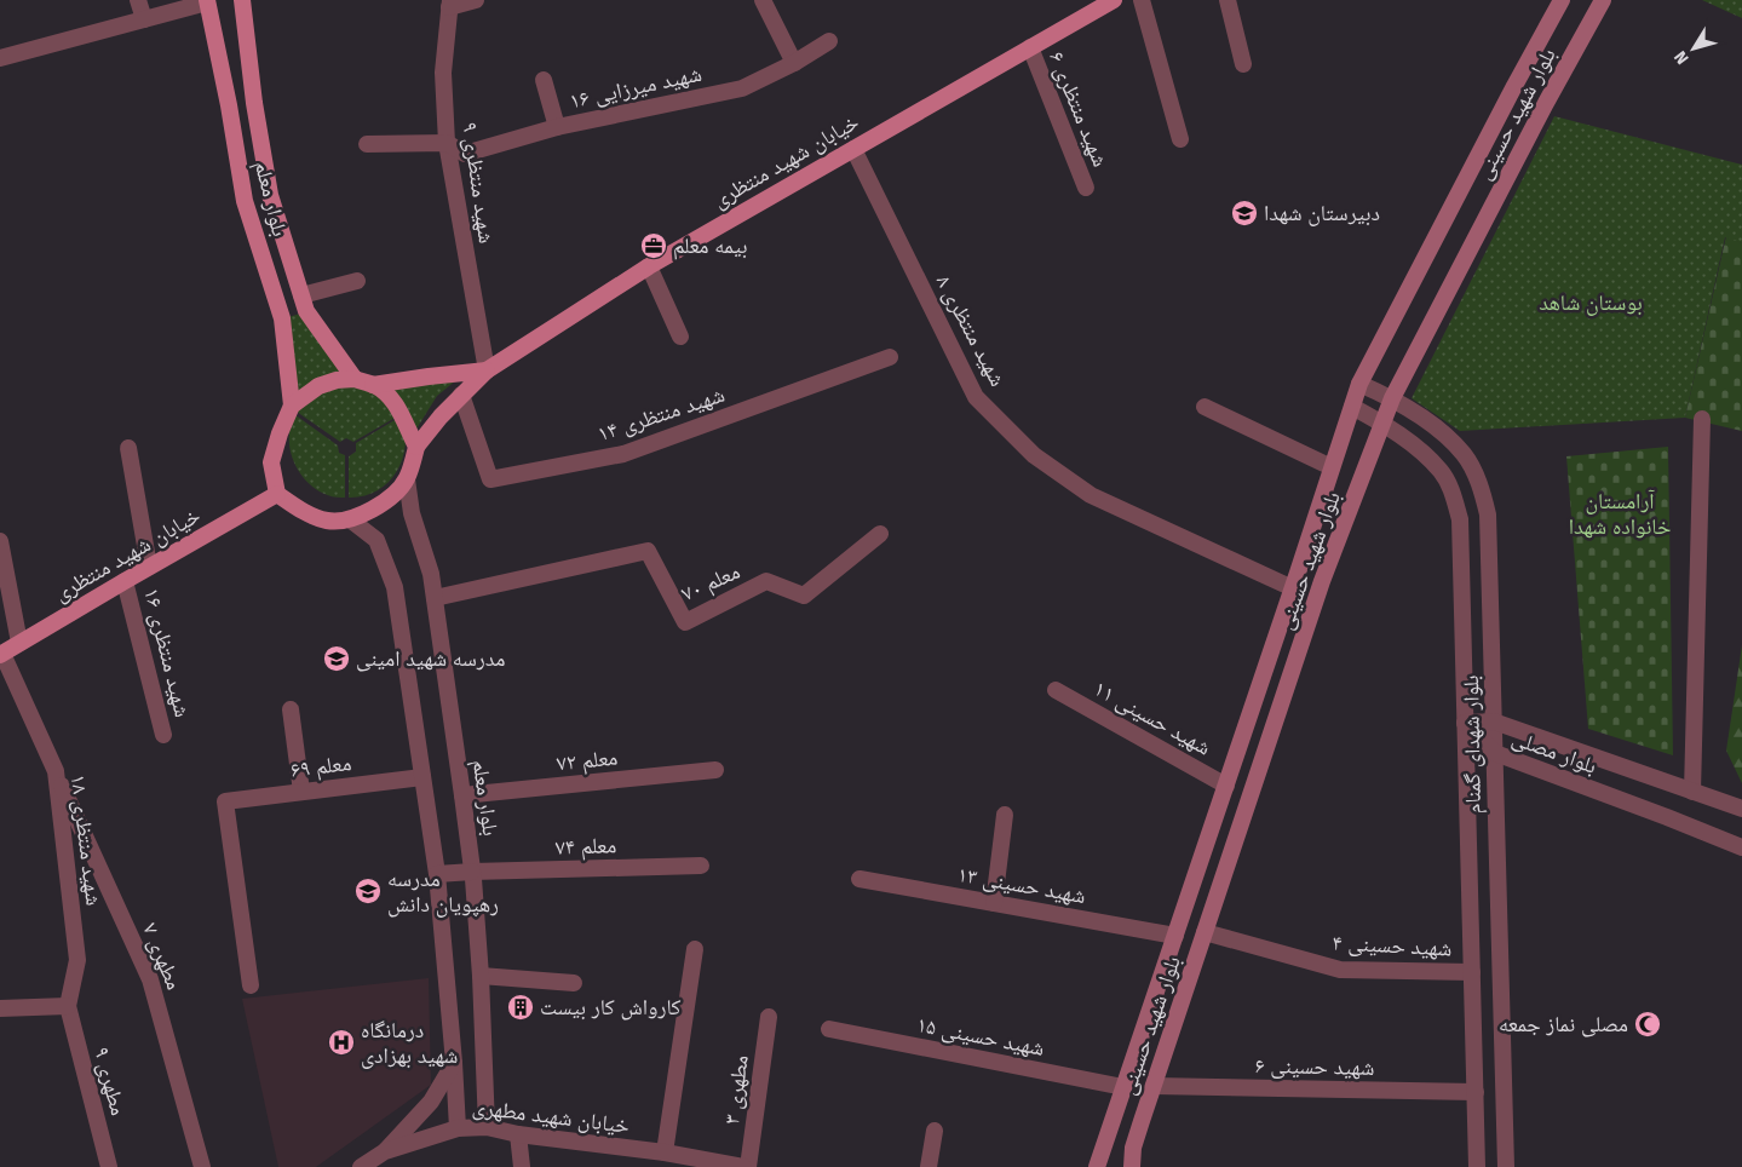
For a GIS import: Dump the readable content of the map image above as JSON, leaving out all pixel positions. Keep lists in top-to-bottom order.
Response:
{
  "streets": {
    "main road": ["بلوار شهید حسینی", "خیابان شهید منتظری", "بلوار معلم"],
    "street": [
      "شهید میرزایی ۱۶",
      "شهید منتظری ۶",
      "شهید منتظری ۹",
      "شهید منتظری ۸",
      "شهید منتظری ۱۴",
      "معلم ۷۰",
      "شهید منتظری ۱۶",
      "شهید حسینی ۱۱",
      "بلوار شهدای گمنام",
      "بلوار مصلی",
      "معلم ۷۲",
      "معلم ۶۹",
      "شهید منتظری ۱۸",
      "معلم ۷۴",
      "شهید حسینی ۱۳",
      "شهید حسینی ۴",
      "مطهری ۷",
      "شهید حسینی ۱۵",
      "شهید حسینی ۶",
      "مطهری ۹",
      "مطهری ۳",
      "خیابان شهید مطهری"
    ]
  },
  "crossings": [
    ["شهید میرزایی ۱۶", "شهید منتظری ۹"],
    ["شهید منتظری ۶", "خیابان شهید منتظری"],
    ["بلوار شهید حسینی", "شهید منتظری ۸"],
    ["بلوار شهید حسینی", "شهید حسینی ۱۱"],
    ["بلوار شهید حسینی", "بلوار شهدای گمنام"],
    ["بلوار شهید حسینی", "شهید حسینی ۱۳"],
    ["بلوار شهید حسینی", "شهید حسینی ۴"],
    ["بلوار شهید حسینی", "شهید حسینی ۱۵"],
    ["بلوار شهید حسینی", "شهید حسینی ۶"],
    ["خیابان شهید منتظری", "شهید منتظری ۹"],
    ["خیابان شهید منتظری", "بلوار معلم"],
    ["خیابان شهید منتظری", "شهید منتظری ۸"],
    ["خیابان شهید منتظری", "شهید منتظری ۱۴"],
    ["خیابان شهید منتظری", "شهید منتظری ۱۶"],
    ["خیابان شهید منتظری", "شهید منتظری ۱۸"],
    ["بلوار معلم", "معلم ۷۰"],
    ["بلوار معلم", "معلم ۷۲"],
    ["بلوار معلم", "معلم ۷۴"],
    ["بلوار معلم", "خیابان شهید مطهری"],
    ["بلوار شهدای گمنام", "بلوار مصلی"],
    ["بلوار شهدای گمنام", "شهید حسینی ۴"],
    ["بلوار شهدای گمنام", "شهید حسینی ۶"],
    ["شهید منتظری ۱۸", "مطهری ۷"],
    ["شهید منتظری ۱۸", "مطهری ۹"]
  ],
  "parks": ["بوستان شاهد", "آرامستان خانواده شهدا"],
  "places": {
    "school or university": ["دبیرستان شهدا", "مدرسه شهید امینی", "مدرسه رهپویان دانش"],
    "office": ["بیمه معلم"],
    "building": ["کارواش کار بیست"],
    "mosque": ["مصلی نماز جمعه"],
    "hospital": ["درمانگاه شهید بهزادی"]
  },
  "north": "bottom left"
}
